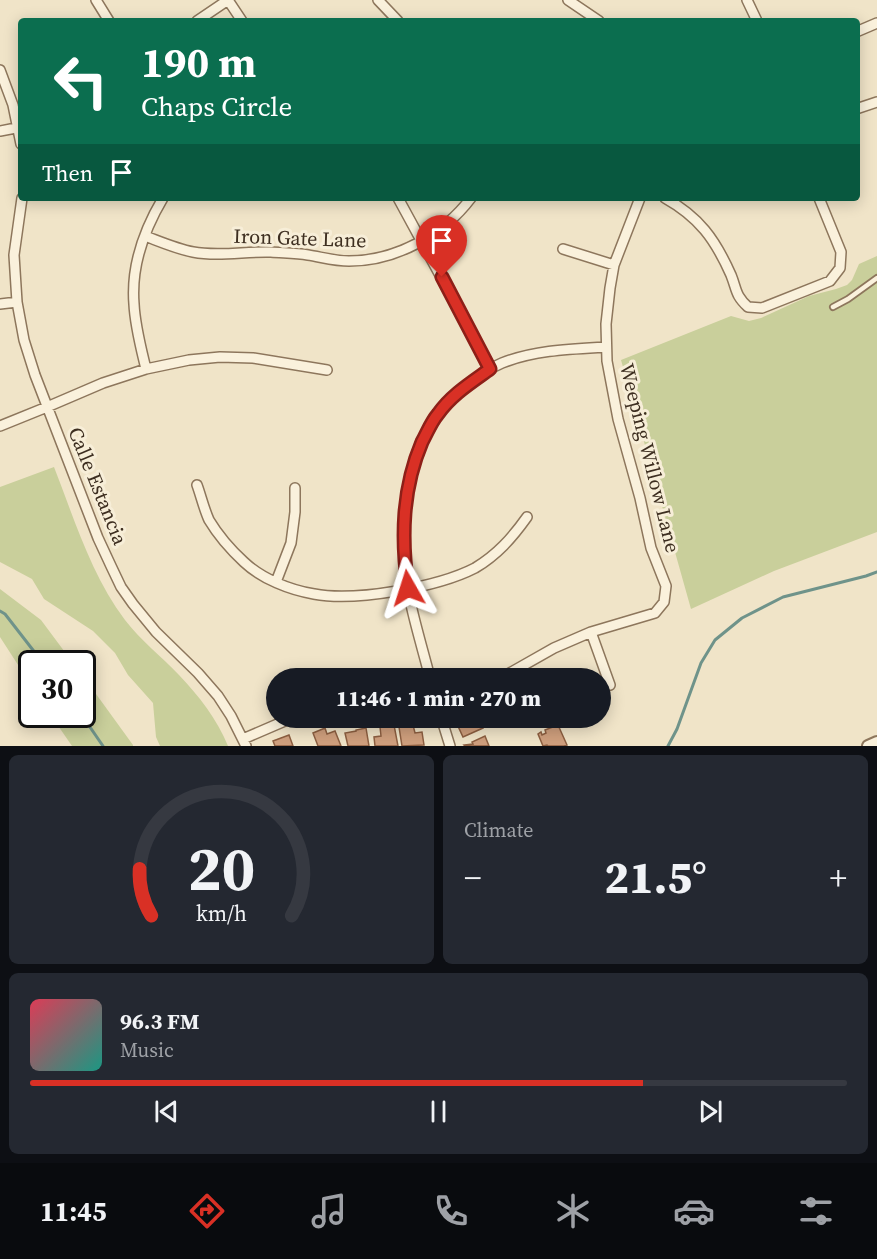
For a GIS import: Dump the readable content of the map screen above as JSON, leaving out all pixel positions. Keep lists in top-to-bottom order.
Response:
{
  "streets": {
    "street": ["Iron Gate Lane", "Weeping Willow Lane", "Calle Estancia"]
  },
  "page": {
    "turn": ["190 m", "Chaps Circle"],
    "then": "Then",
    "limit": "30",
    "trip": "11:46 · 1 min · 270 m",
    "tile": "Climate",
    "heat": ["−", "21.5°", "+"],
    "song": ["96.3 FM", "Music"],
    "tabs": "11:45",
    "gauge": ["20", "km/h"]
  }
}
